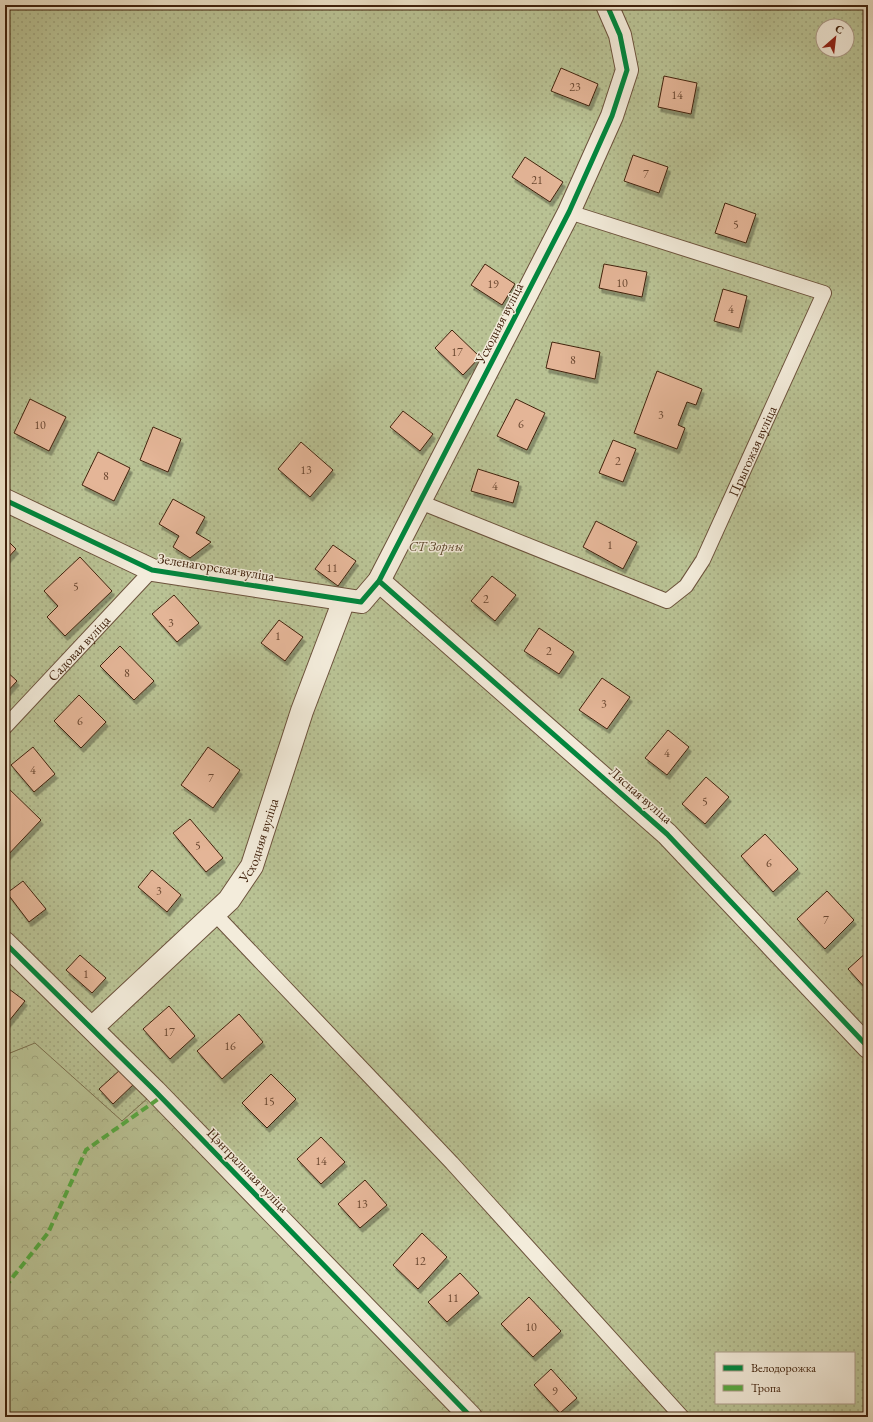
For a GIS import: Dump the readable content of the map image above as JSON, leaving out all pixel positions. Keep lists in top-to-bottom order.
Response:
{
  "streets": {
    "street": [
      "Усходняя вуліца",
      "Зеленагорская вуліца",
      "Лясная вуліца",
      "Цэнтральная вуліца"
    ],
    "lane": ["Прыгожая вуліца", "Садовая вуліца"]
  },
  "crossings": [
    ["Усходняя вуліца", "Прыгожая вуліца"],
    ["Усходняя вуліца", "Зеленагорская вуліца"],
    ["Усходняя вуліца", "Лясная вуліца"],
    ["Усходняя вуліца", "Цэнтральная вуліца"],
    ["Зеленагорская вуліца", "Садовая вуліца"],
    ["Зеленагорская вуліца", "Лясная вуліца"]
  ],
  "parks": ["СТ Зорны"],
  "house_numbers": [
    "23",
    "14",
    "7",
    "21",
    "5",
    "10",
    "19",
    "4",
    "17",
    "8",
    "3",
    "6",
    "10",
    "2",
    "13",
    "8",
    "4",
    "1",
    "11",
    "5",
    "2",
    "3",
    "1",
    "2",
    "8",
    "3",
    "6",
    "4",
    "4",
    "7",
    "5",
    "5",
    "6",
    "3",
    "7",
    "1",
    "17",
    "16",
    "15",
    "14",
    "13",
    "12",
    "11",
    "10",
    "9"
  ],
  "legend": ["Велодорожка", "Тропа"],
  "north": "top right"
}
